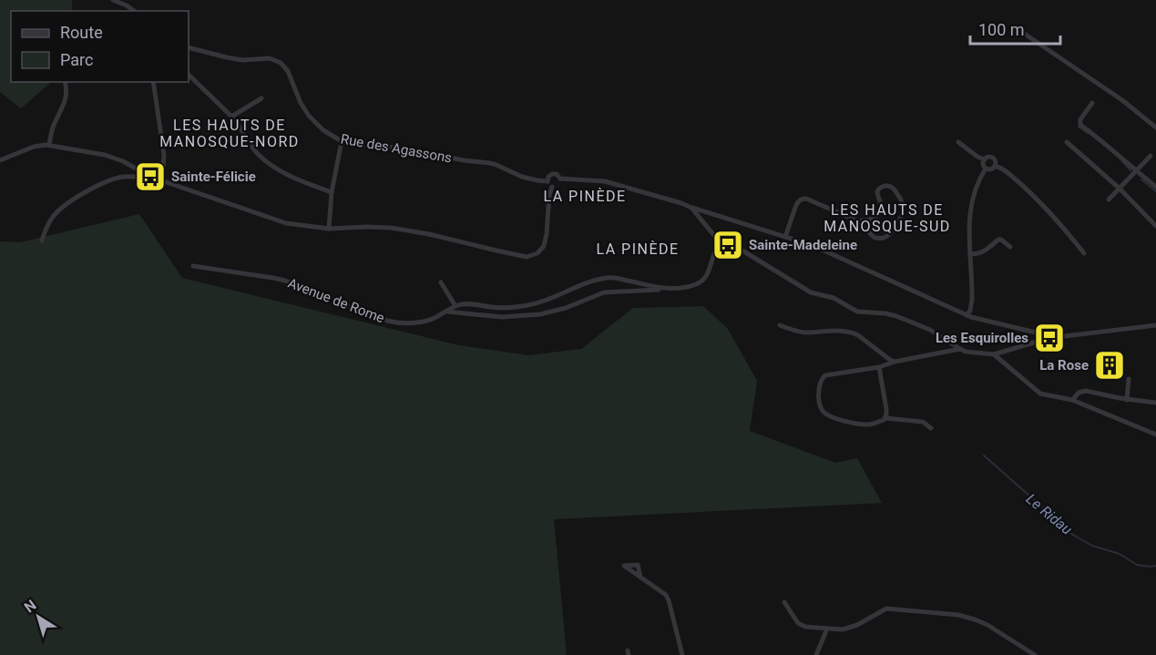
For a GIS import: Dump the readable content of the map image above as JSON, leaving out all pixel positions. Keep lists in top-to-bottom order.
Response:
{
  "streets": {
    "street": ["Rue des Agassons", "Avenue de Rome"]
  },
  "districts": [
    "LES HAUTS DE MANOSQUE-NORD",
    "LA PINÈDE",
    "LES HAUTS DE MANOSQUE-SUD",
    "LA PINÈDE"
  ],
  "water": ["Le Ridau"],
  "places": {
    "bus stop": ["Sainte-Félicie", "Sainte-Madeleine", "Les Esquirolles"],
    "building": ["La Rose"]
  },
  "legend": ["Route", "Parc"],
  "scale_bar": "100 m",
  "north": "top left"
}
